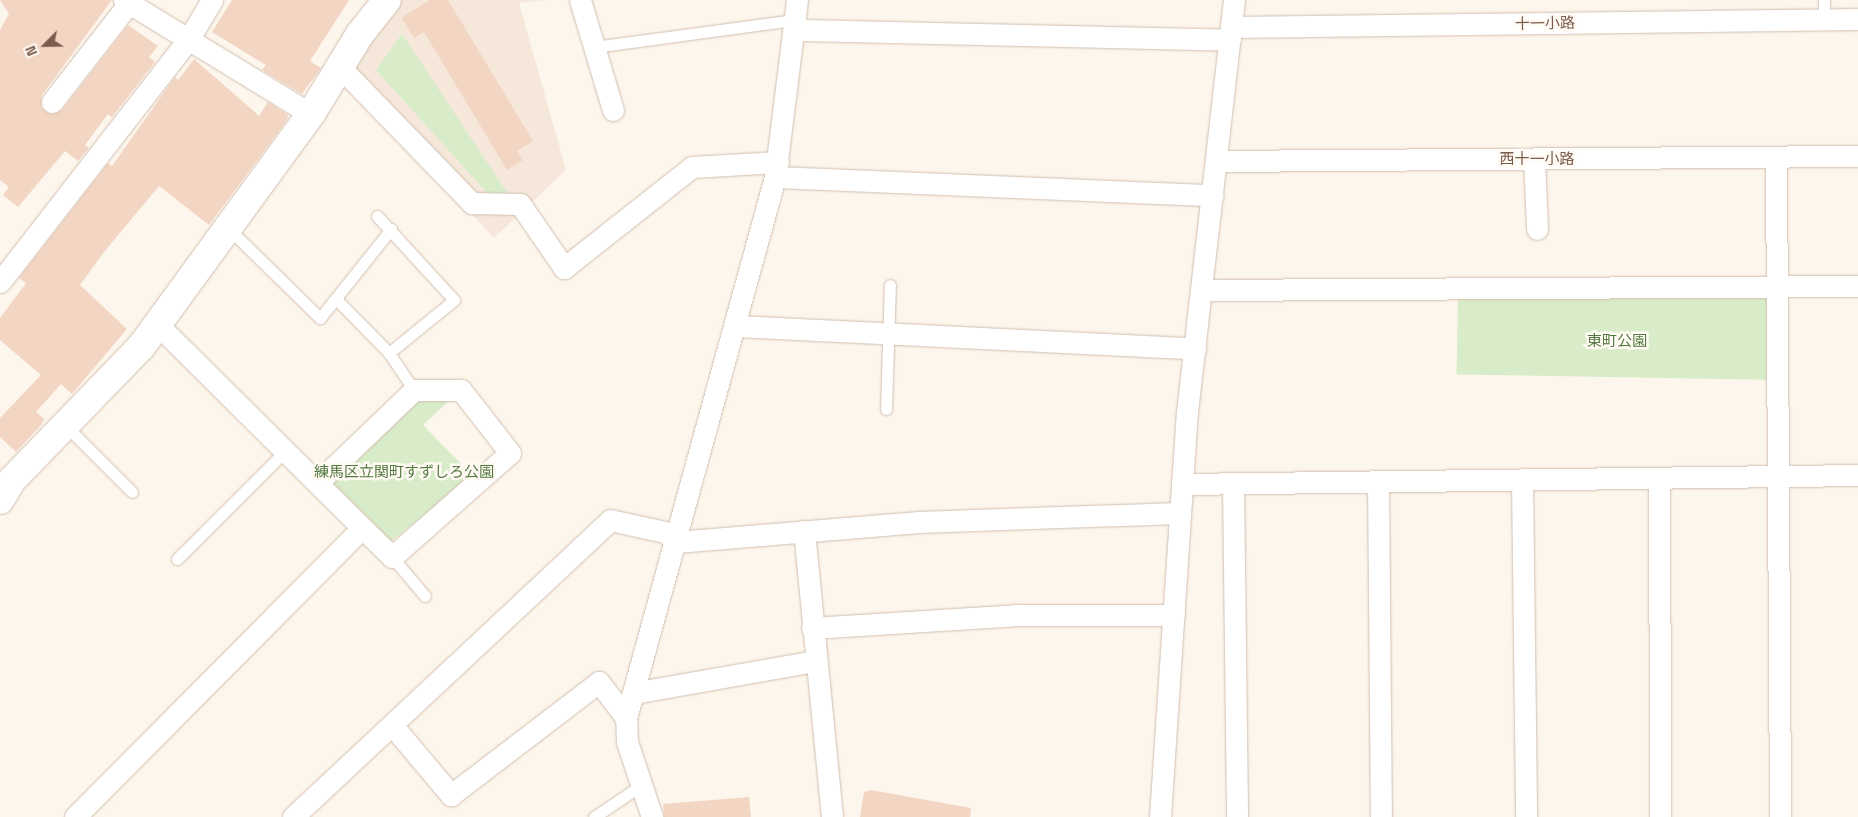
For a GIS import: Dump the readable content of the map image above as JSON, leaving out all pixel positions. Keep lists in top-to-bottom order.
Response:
{
  "streets": {
    "street": ["十一小路", "西十一小路"]
  },
  "parks": ["東町公園", "練馬区立関町すずしろ公園"],
  "north": "bottom left"
}
